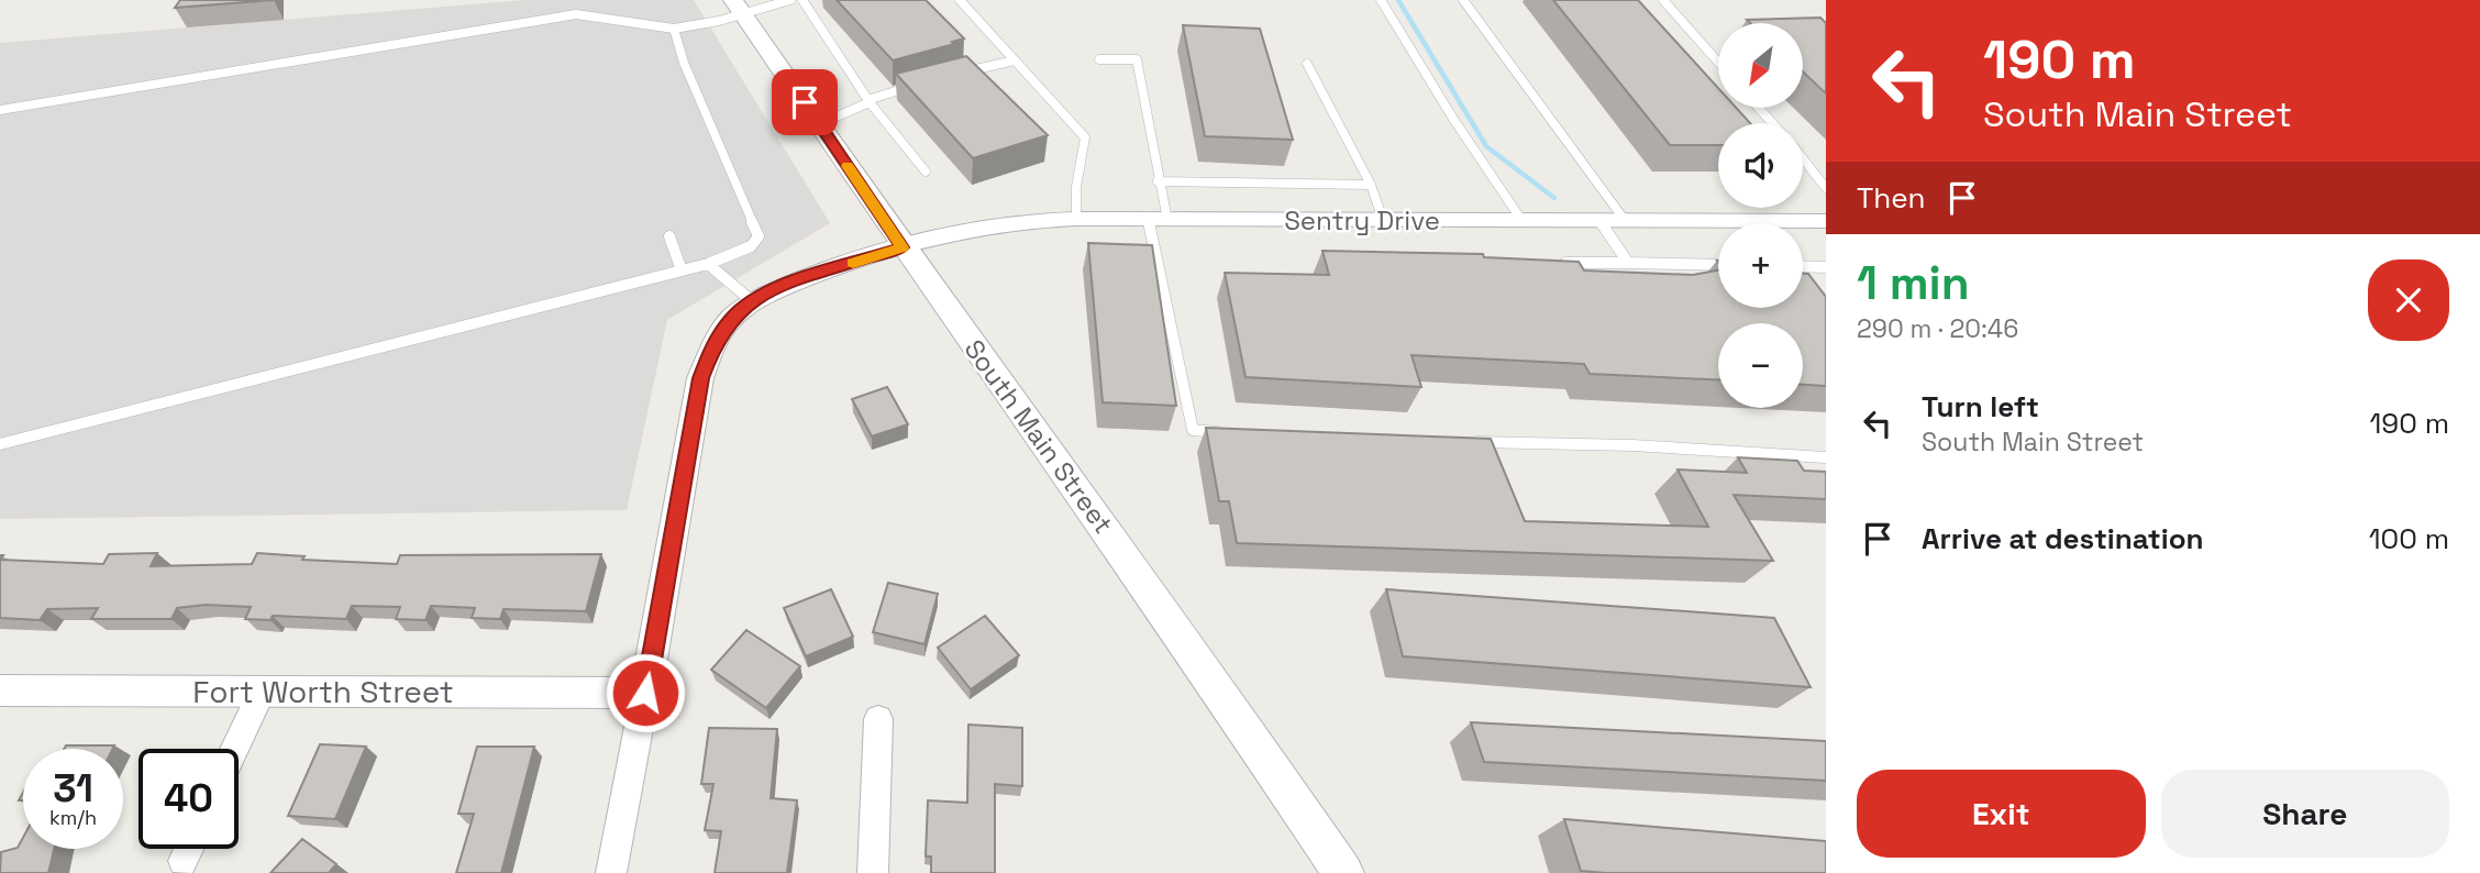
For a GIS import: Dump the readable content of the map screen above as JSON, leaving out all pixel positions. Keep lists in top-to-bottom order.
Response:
{
  "streets": {
    "main road": ["South Main Street"],
    "street": ["Sentry Drive", "Fort Worth Street"]
  },
  "crossings": [
    ["Sentry Drive", "South Main Street"],
    ["Sentry Drive", "Fort Worth Street"]
  ],
  "north": "bottom left",
  "page": {
    "turn": ["190 m", "South Main Street"],
    "map_buttons": ["+", "−"],
    "then": "Then",
    "heading": ["1 min", "290 m · 20:46"],
    "list": [
      {
        "name": "Turn left",
        "note": "South Main Street",
        "value": "190 m"
      },
      {
        "name": "Arrive at destination",
        "value": "100 m"
      }
    ],
    "speed": "31 km/h",
    "limit": "40",
    "buttons": ["Exit", "Share"]
  }
}
